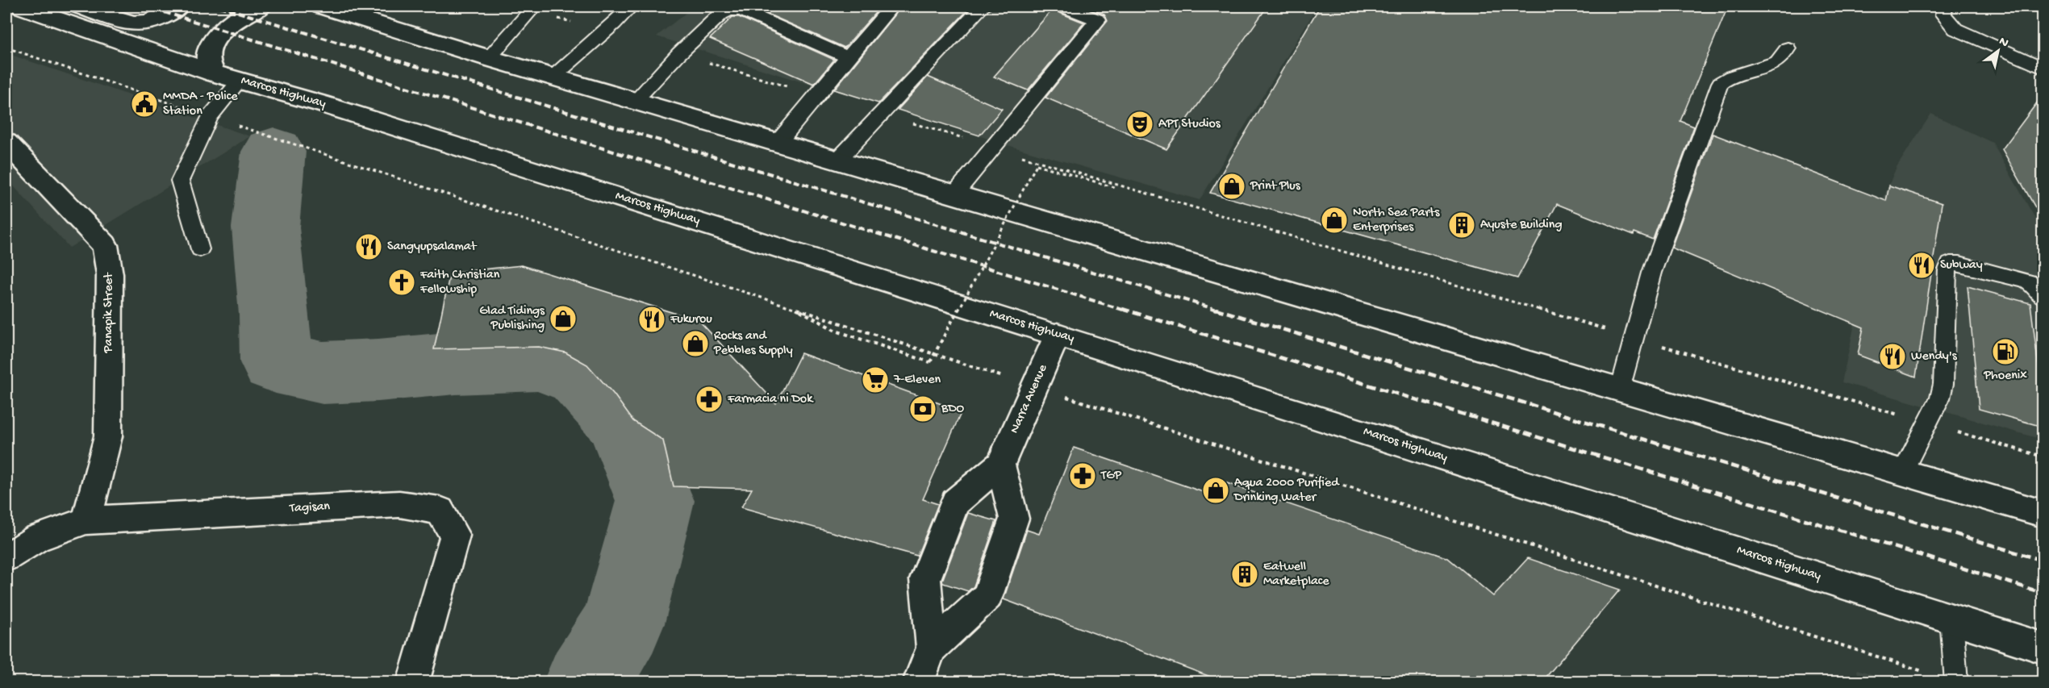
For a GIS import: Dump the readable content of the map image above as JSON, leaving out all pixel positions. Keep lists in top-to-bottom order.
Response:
{
  "streets": {
    "main road": [
      "Marcos Highway",
      "Panapik Street",
      "Narra Avenue",
      "Tagisan"
    ]
  },
  "crossings": [
    ["Marcos Highway", "Narra Avenue"],
    ["Panapik Street", "Tagisan"]
  ],
  "places": {
    "public building": ["MMDA - Police Station"],
    "theatre": ["APT Studios"],
    "shop": [
      "Print Plus",
      "North Sea Parts Enterprises",
      "Glad Tidings Publishing",
      "Rocks and Pebbles Supply",
      "Aqua 2000 Purified Drinking Water"
    ],
    "building": ["Ayuste Building", "Eatwell Marketplace"],
    "restaurant": [
      "Sangyupsalamat",
      "Subway",
      "Fukurou",
      "Wendy's"
    ],
    "church": ["Faith Christian Fellowship"],
    "fuel station": ["Phoenix"],
    "supermarket": ["7-Eleven"],
    "pharmacy": ["Farmacia ni Dok", "TGP"],
    "bank": ["BDO"]
  },
  "north": "top right"
}
